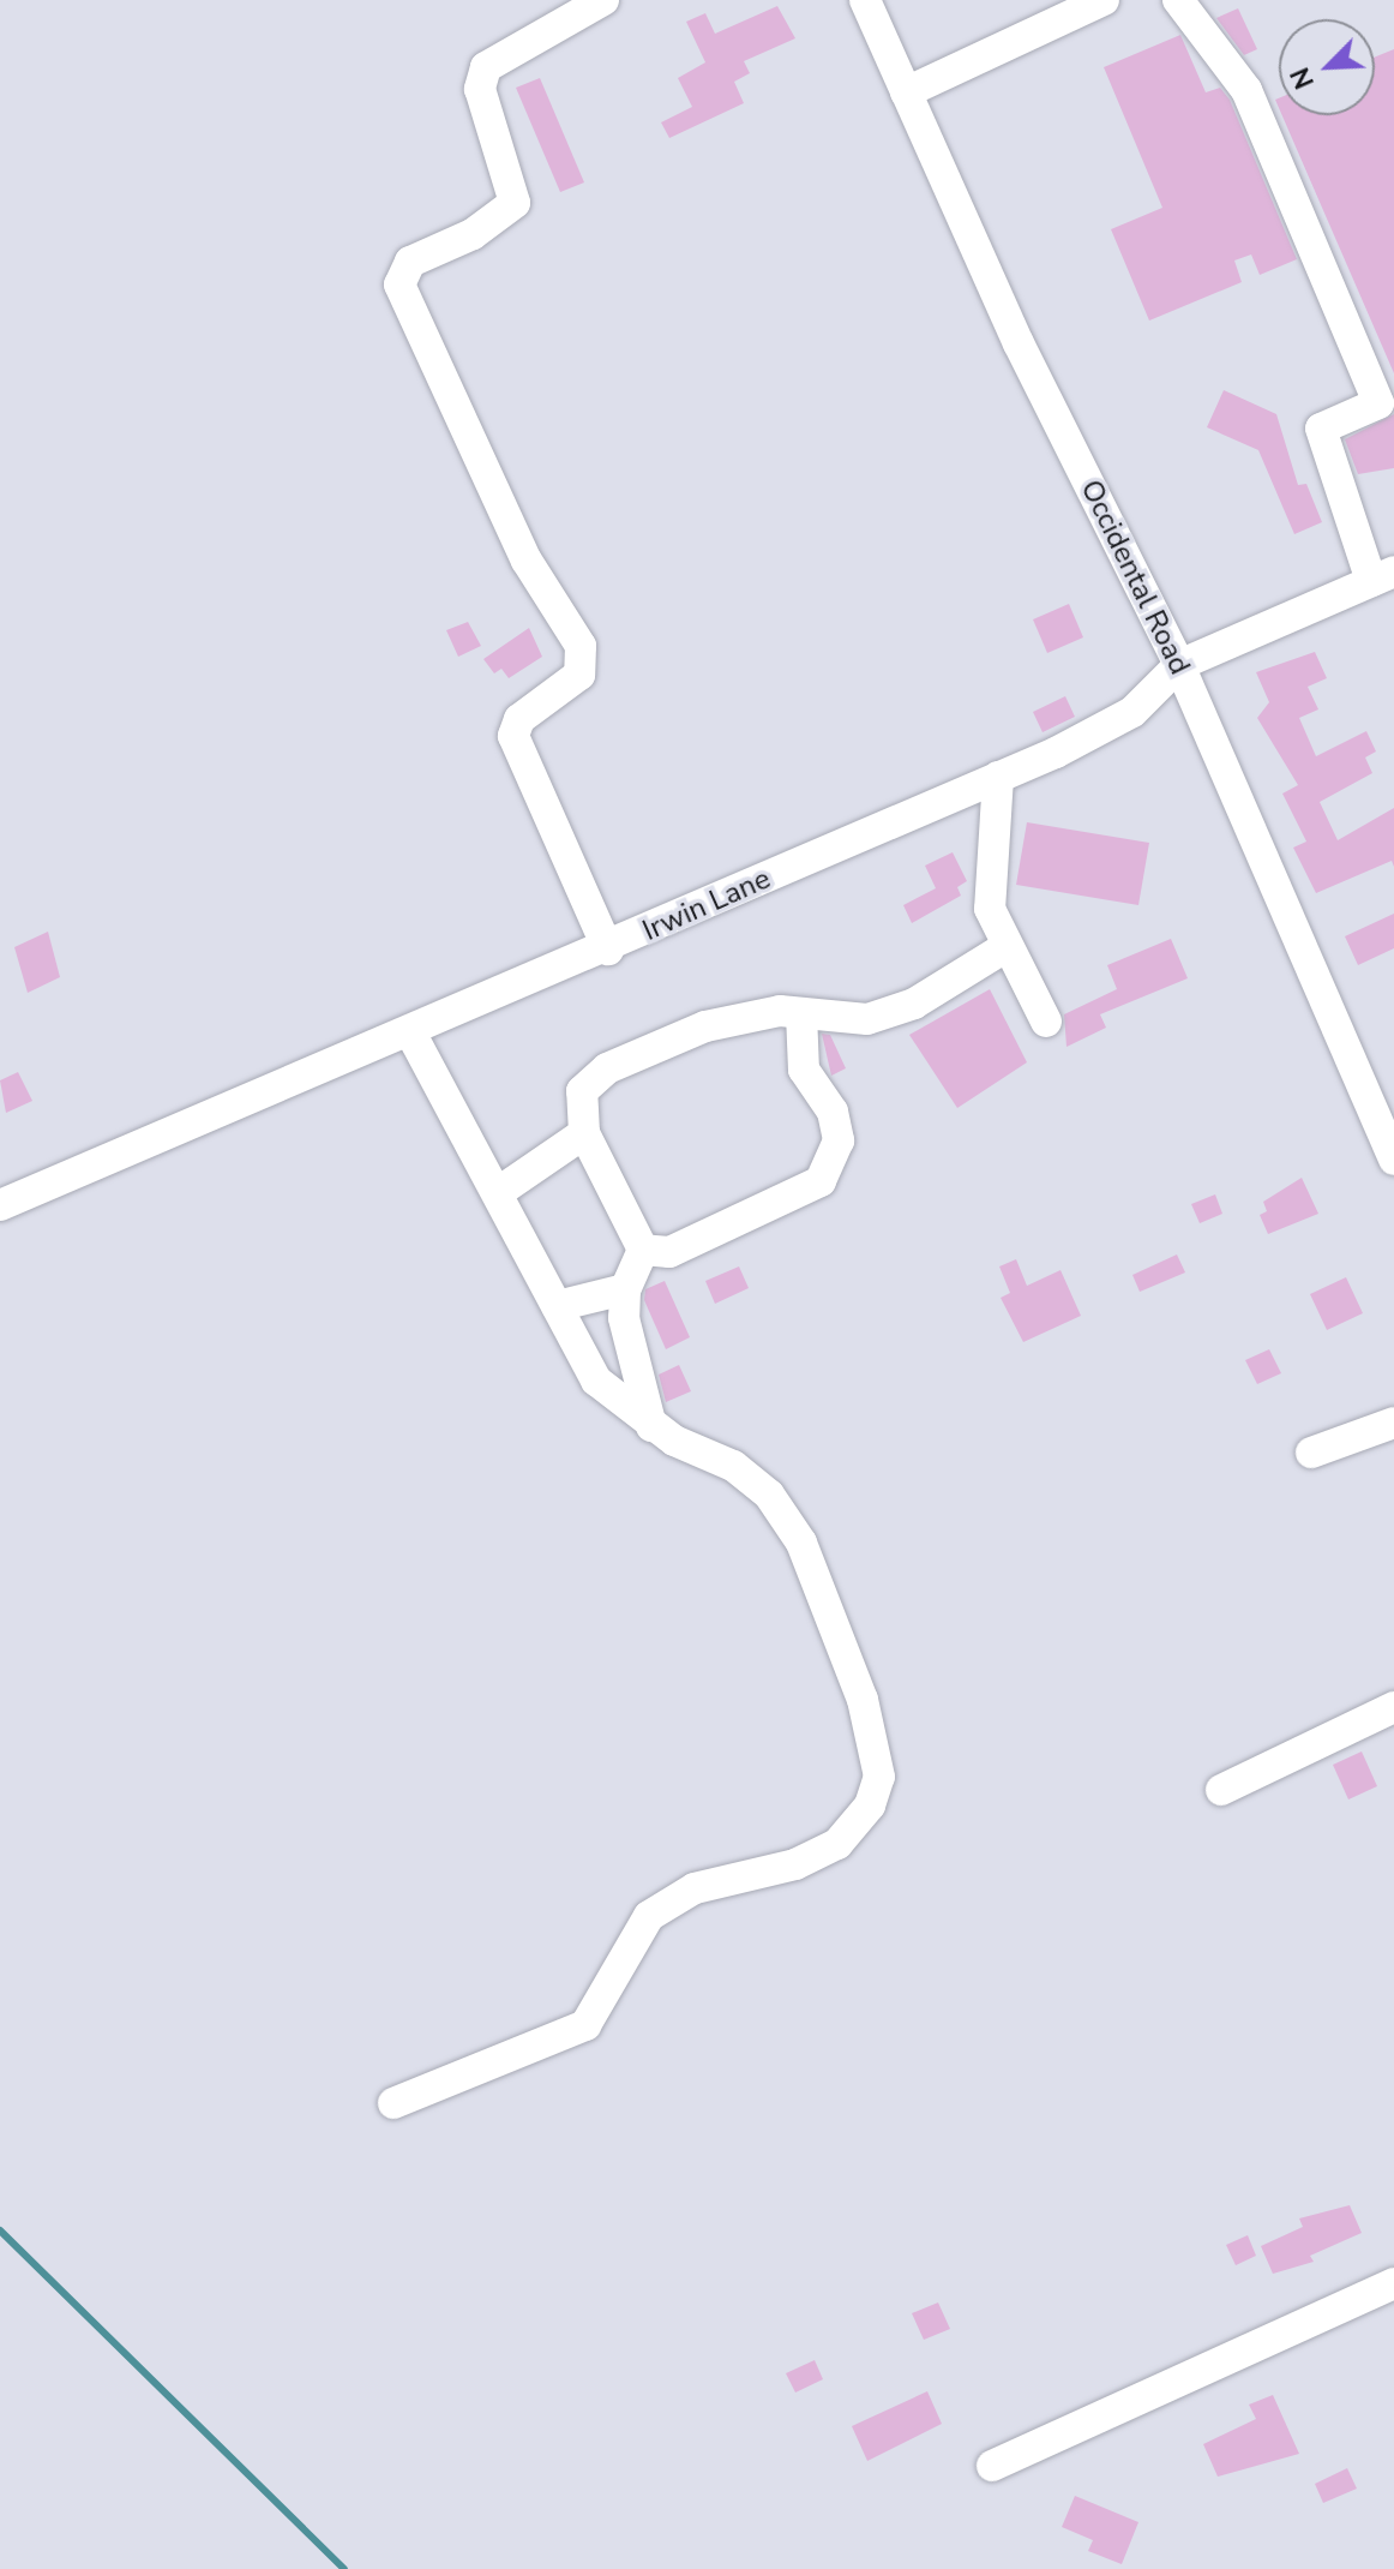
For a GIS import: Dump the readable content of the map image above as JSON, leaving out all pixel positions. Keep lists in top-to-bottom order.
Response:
{
  "streets": {
    "street": ["Occidental Road", "Irwin Lane"]
  },
  "crossings": [
    ["Occidental Road", "Irwin Lane"]
  ],
  "north": "bottom left"
}
